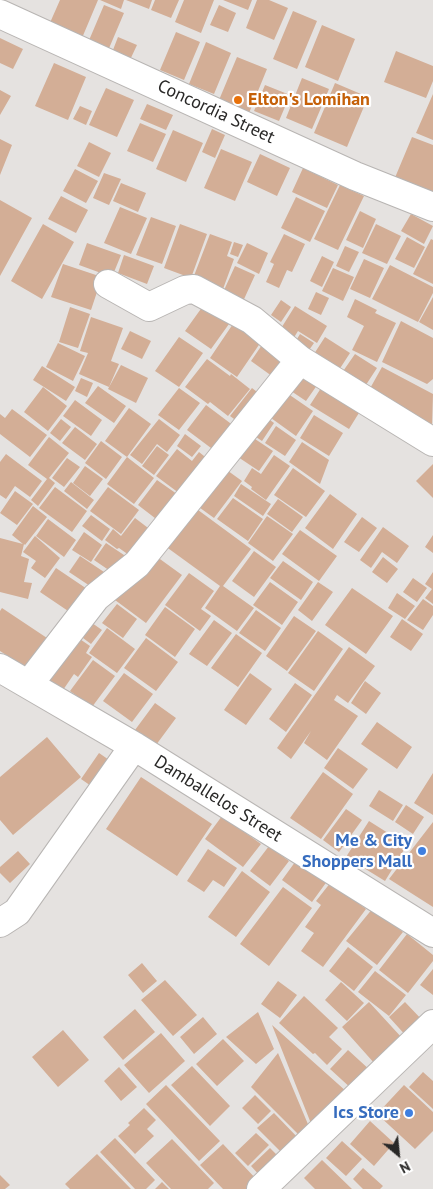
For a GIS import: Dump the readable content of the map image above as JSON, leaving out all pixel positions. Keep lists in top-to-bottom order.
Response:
{
  "streets": {
    "street": ["Concordia Street", "Damballelos Street"]
  },
  "places": ["Elton's Lomihan", "Me & City Shoppers Mall", "Ics Store"],
  "north": "bottom right"
}
